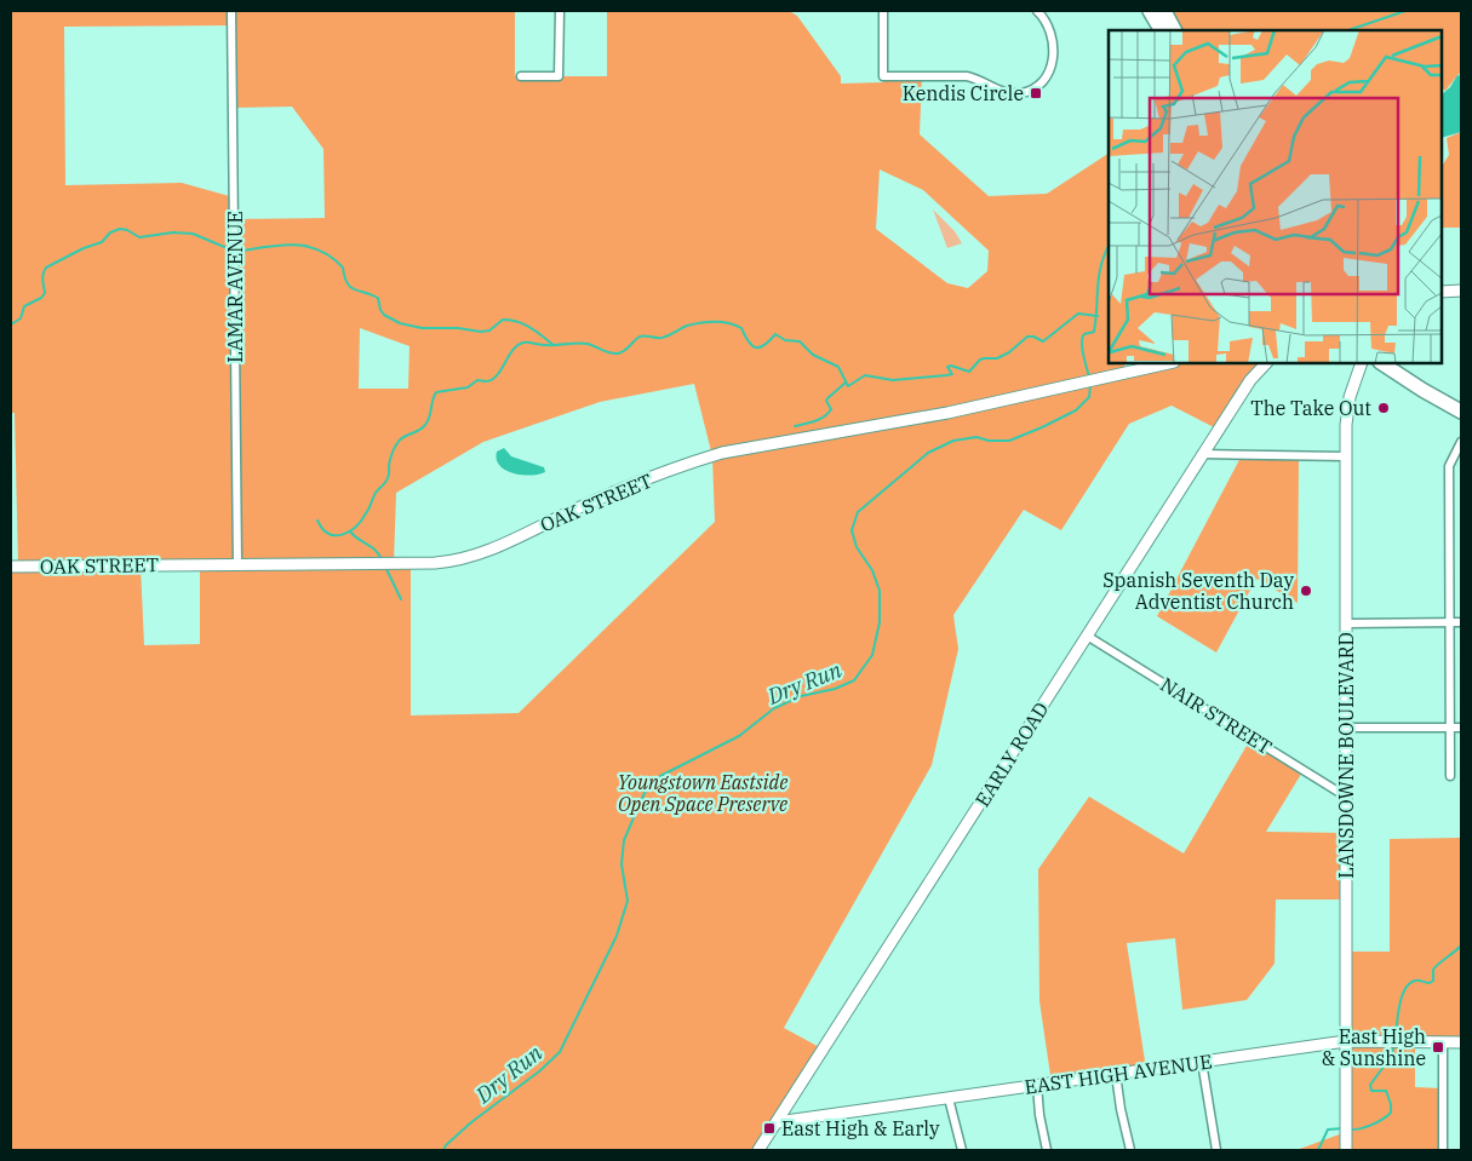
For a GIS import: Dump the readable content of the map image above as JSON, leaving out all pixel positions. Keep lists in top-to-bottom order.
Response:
{
  "streets": {
    "street": [
      "LAMAR AVENUE",
      "OAK STREET",
      "NAIR STREET",
      "EARLY ROAD",
      "LANSDOWNE BOULEVARD",
      "EAST HIGH AVENUE"
    ]
  },
  "crossings": [
    ["LAMAR AVENUE", "OAK STREET"],
    ["NAIR STREET", "EARLY ROAD"],
    ["NAIR STREET", "LANSDOWNE BOULEVARD"],
    ["EARLY ROAD", "EAST HIGH AVENUE"],
    ["LANSDOWNE BOULEVARD", "EAST HIGH AVENUE"]
  ],
  "water": ["Dry Run"],
  "parks": ["Youngstown Eastside Open Space Preserve"],
  "places": {
    "transit": ["Kendis Circle", "East High & Sunshine", "East High & Early"],
    "other": ["The Take Out", "Spanish Seventh Day Adventist Church"]
  }
}
